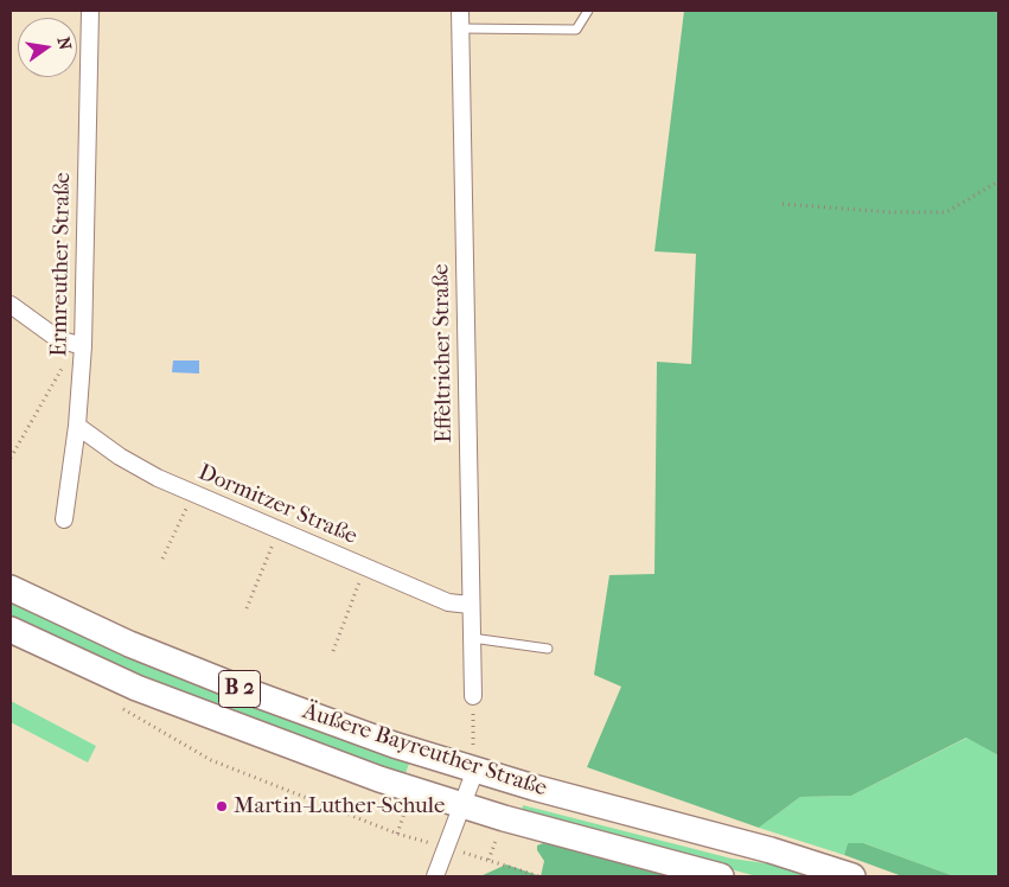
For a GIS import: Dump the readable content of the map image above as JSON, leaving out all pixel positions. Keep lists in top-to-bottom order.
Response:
{
  "streets": {
    "main road": ["B 2", "Äußere Bayreuther Straße"],
    "street": ["Ermreuther Straße", "Effeltricher Straße", "Dormitzer Straße"]
  },
  "crossings": [
    ["Ermreuther Straße", "Dormitzer Straße"],
    ["Effeltricher Straße", "Dormitzer Straße"]
  ],
  "places": ["Martin-Luther-Schule"],
  "north": "right"
}
